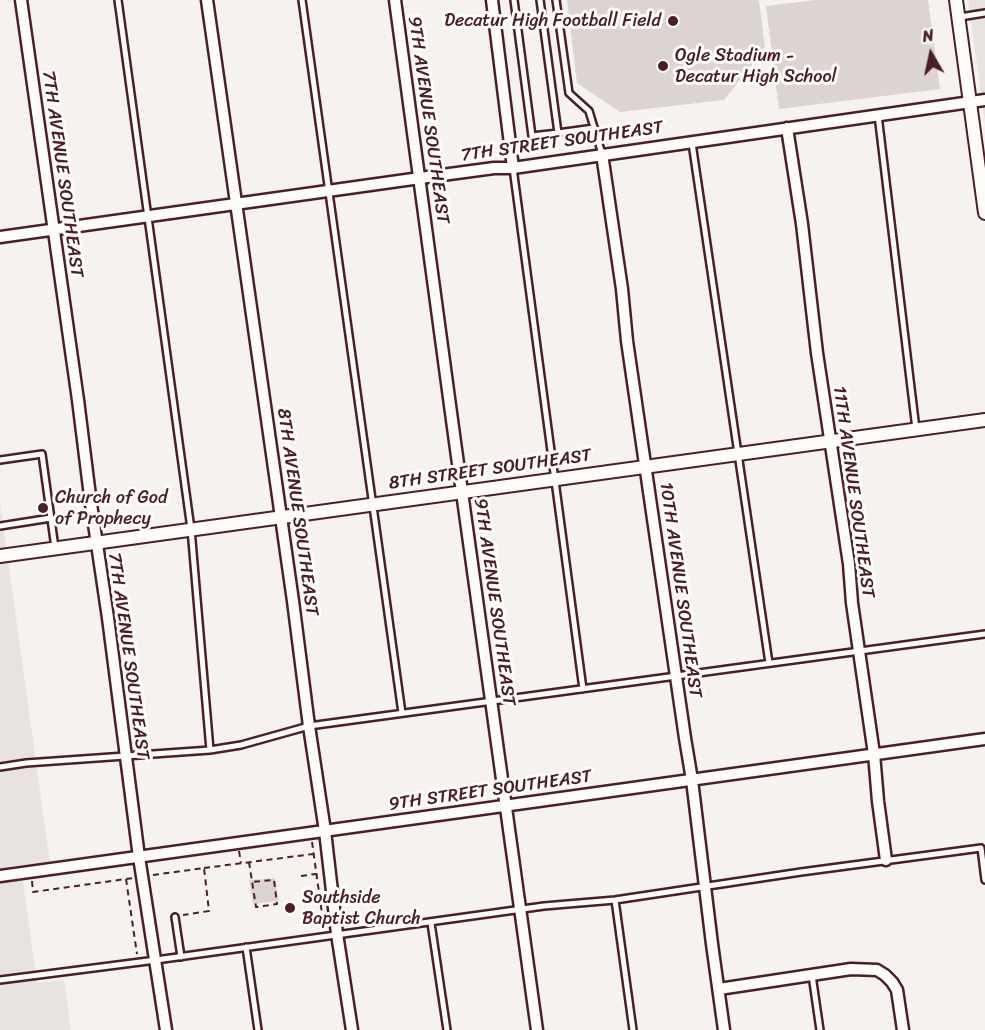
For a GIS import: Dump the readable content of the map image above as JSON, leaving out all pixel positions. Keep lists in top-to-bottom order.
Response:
{
  "streets": {
    "street": [
      "9TH AVENUE SOUTHEAST",
      "7TH STREET SOUTHEAST",
      "7TH AVENUE SOUTHEAST",
      "8TH STREET SOUTHEAST",
      "11TH AVENUE SOUTHEAST",
      "8TH AVENUE SOUTHEAST",
      "10TH AVENUE SOUTHEAST",
      "9TH STREET SOUTHEAST"
    ]
  },
  "crossings": [
    ["9TH AVENUE SOUTHEAST", "7TH STREET SOUTHEAST"],
    ["9TH AVENUE SOUTHEAST", "8TH STREET SOUTHEAST"],
    ["9TH AVENUE SOUTHEAST", "9TH STREET SOUTHEAST"],
    ["7TH STREET SOUTHEAST", "7TH AVENUE SOUTHEAST"],
    ["7TH STREET SOUTHEAST", "11TH AVENUE SOUTHEAST"],
    ["7TH STREET SOUTHEAST", "8TH AVENUE SOUTHEAST"],
    ["7TH STREET SOUTHEAST", "10TH AVENUE SOUTHEAST"],
    ["7TH AVENUE SOUTHEAST", "8TH STREET SOUTHEAST"],
    ["7TH AVENUE SOUTHEAST", "9TH STREET SOUTHEAST"],
    ["8TH STREET SOUTHEAST", "11TH AVENUE SOUTHEAST"],
    ["8TH STREET SOUTHEAST", "8TH AVENUE SOUTHEAST"],
    ["8TH STREET SOUTHEAST", "10TH AVENUE SOUTHEAST"],
    ["11TH AVENUE SOUTHEAST", "9TH STREET SOUTHEAST"],
    ["8TH AVENUE SOUTHEAST", "9TH STREET SOUTHEAST"],
    ["10TH AVENUE SOUTHEAST", "9TH STREET SOUTHEAST"]
  ],
  "places": [
    "Decatur High Football Field",
    "Ogle Stadium - Decatur High School",
    "Church of God of Prophecy",
    "Southside Baptist Church"
  ],
  "north": "top"
}
